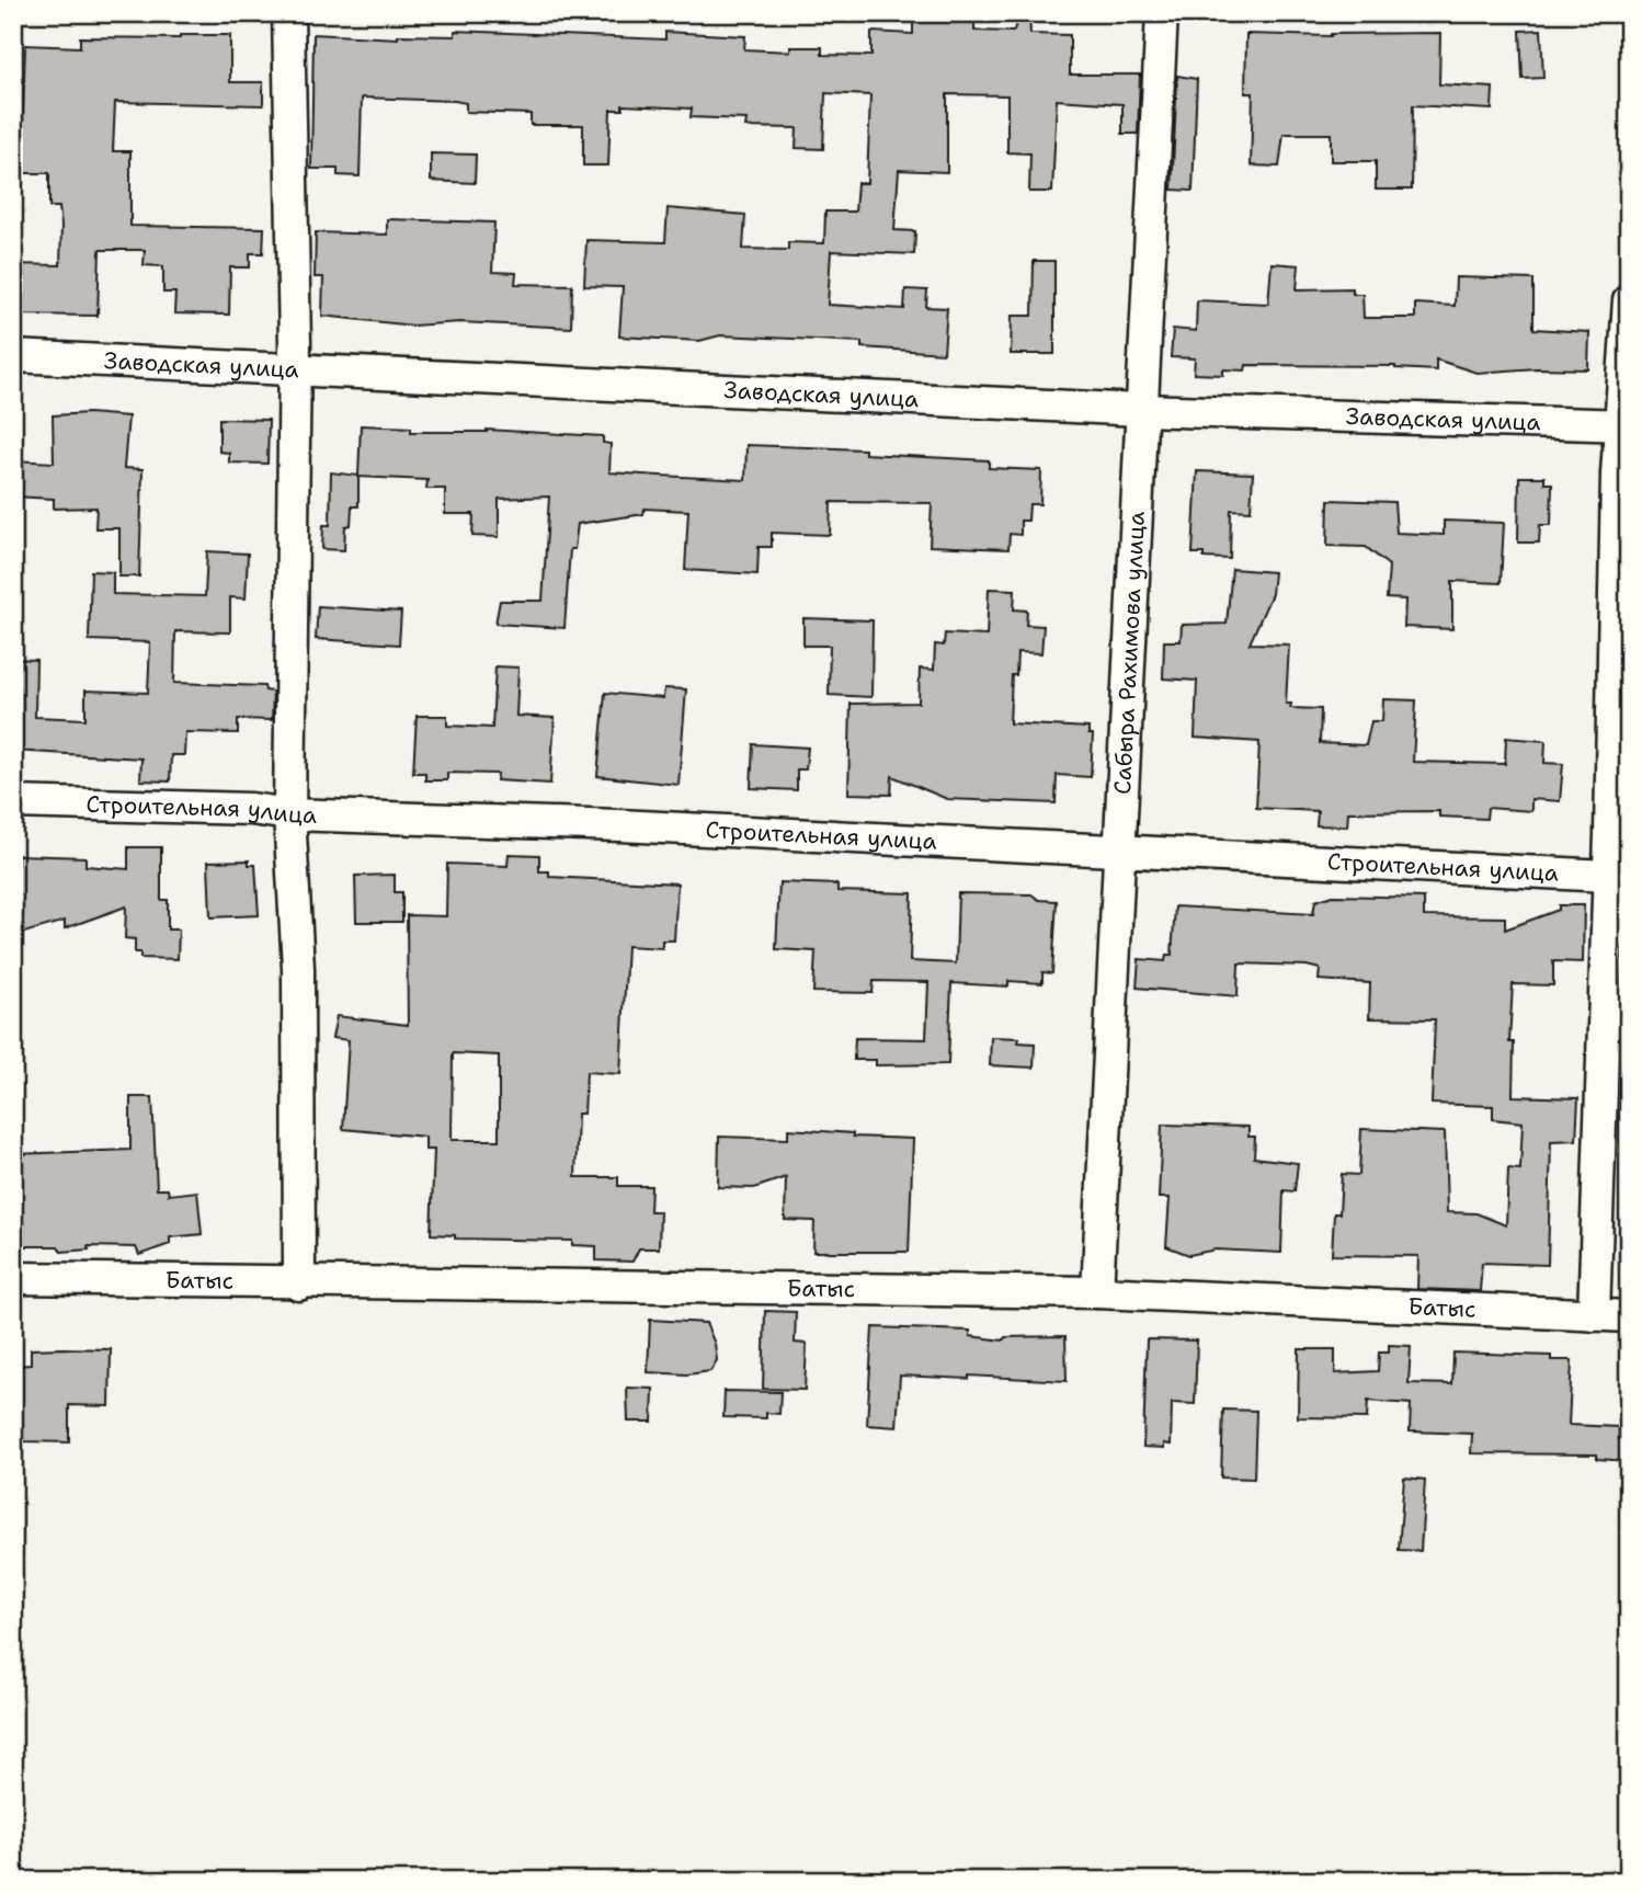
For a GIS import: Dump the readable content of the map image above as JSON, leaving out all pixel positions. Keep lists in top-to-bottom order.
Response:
{
  "streets": {
    "street": [
      "Заводская улица",
      "Сабыра Рахимова улица",
      "Строительная улица",
      "Батыс"
    ]
  },
  "crossings": [
    ["Заводская улица", "Сабыра Рахимова улица"],
    ["Сабыра Рахимова улица", "Строительная улица"],
    ["Сабыра Рахимова улица", "Батыс"]
  ]
}
